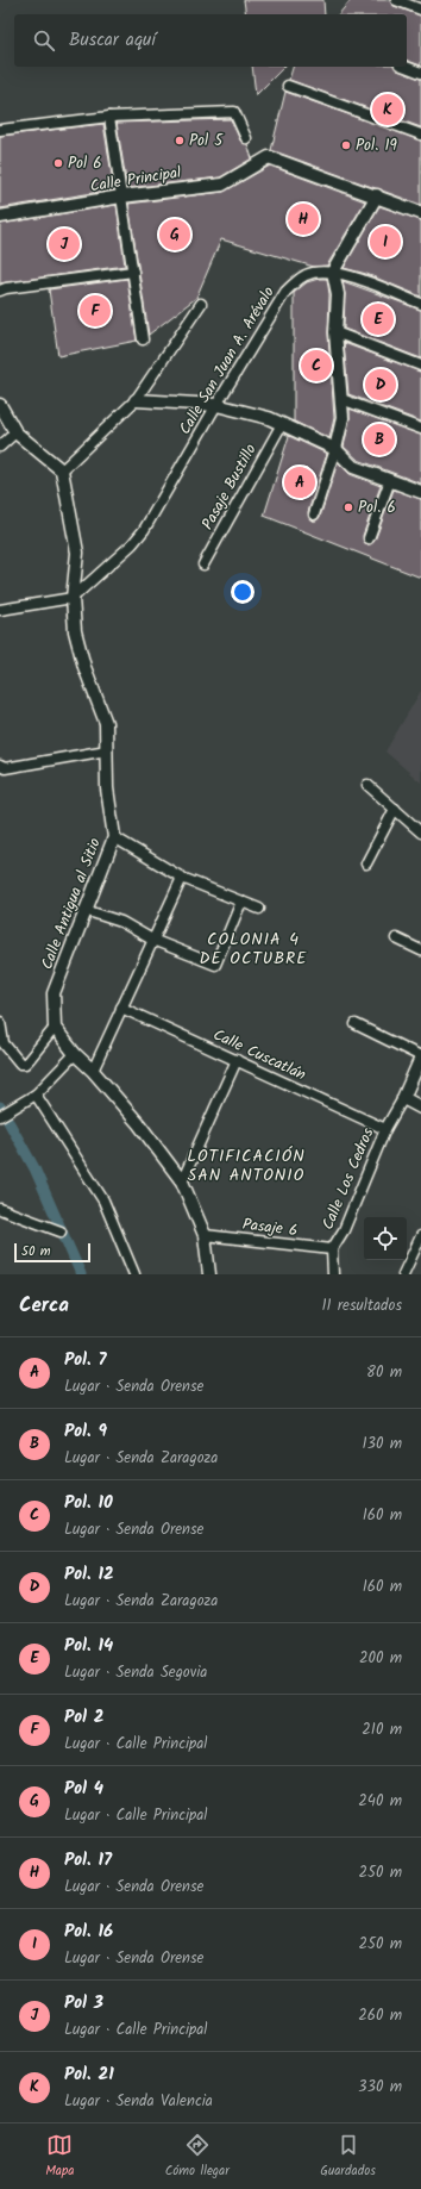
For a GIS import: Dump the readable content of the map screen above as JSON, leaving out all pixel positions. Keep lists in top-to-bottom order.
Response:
{
  "streets": {
    "street": [
      "Calle Principal",
      "Calle San Juan A. Arévalo",
      "Pasaje Bustillo",
      "Calle Antigua al Sitio",
      "Calle Cuscatlán",
      "Calle Los Cedros",
      "Pasaje 6"
    ]
  },
  "crossings": [
    ["Calle San Juan A. Arévalo", "Calle Antigua al Sitio"],
    ["Calle Cuscatlán", "Calle Los Cedros"],
    ["Calle Los Cedros", "Pasaje 6"]
  ],
  "districts": ["COLONIA 4 DE OCTUBRE", "LOTIFICACIÓN SAN ANTONIO"],
  "places": [
    "Pol 5",
    "Pol. 19",
    "Pol 6",
    "Pol. 6"
  ],
  "scale_bar": "50 m",
  "page": {
    "search": "Buscar aquí",
    "pins": [
      "K",
      "H",
      "G",
      "I",
      "J",
      "F",
      "E",
      "C",
      "D",
      "B",
      "A"
    ],
    "scale": "50 m",
    "heading": ["Cerca", "11 resultados"],
    "list": [
      {
        "mark": "A",
        "name": "Pol. 7",
        "note": "Lugar · Senda Orense",
        "value": "80 m"
      },
      {
        "mark": "B",
        "name": "Pol. 9",
        "note": "Lugar · Senda Zaragoza",
        "value": "130 m"
      },
      {
        "mark": "C",
        "name": "Pol. 10",
        "note": "Lugar · Senda Orense",
        "value": "160 m"
      },
      {
        "mark": "D",
        "name": "Pol. 12",
        "note": "Lugar · Senda Zaragoza",
        "value": "160 m"
      },
      {
        "mark": "E",
        "name": "Pol. 14",
        "note": "Lugar · Senda Segovia",
        "value": "200 m"
      },
      {
        "mark": "F",
        "name": "Pol 2",
        "note": "Lugar · Calle Principal",
        "value": "210 m"
      },
      {
        "mark": "G",
        "name": "Pol 4",
        "note": "Lugar · Calle Principal",
        "value": "240 m"
      },
      {
        "mark": "H",
        "name": "Pol. 17",
        "note": "Lugar · Senda Orense",
        "value": "250 m"
      },
      {
        "mark": "I",
        "name": "Pol. 16",
        "note": "Lugar · Senda Orense",
        "value": "250 m"
      },
      {
        "mark": "J",
        "name": "Pol 3",
        "note": "Lugar · Calle Principal",
        "value": "260 m"
      },
      {
        "mark": "K",
        "name": "Pol. 21",
        "note": "Lugar · Senda Valencia",
        "value": "330 m"
      }
    ],
    "nav": ["Mapa", "Cómo llegar", "Guardados"]
  }
}
